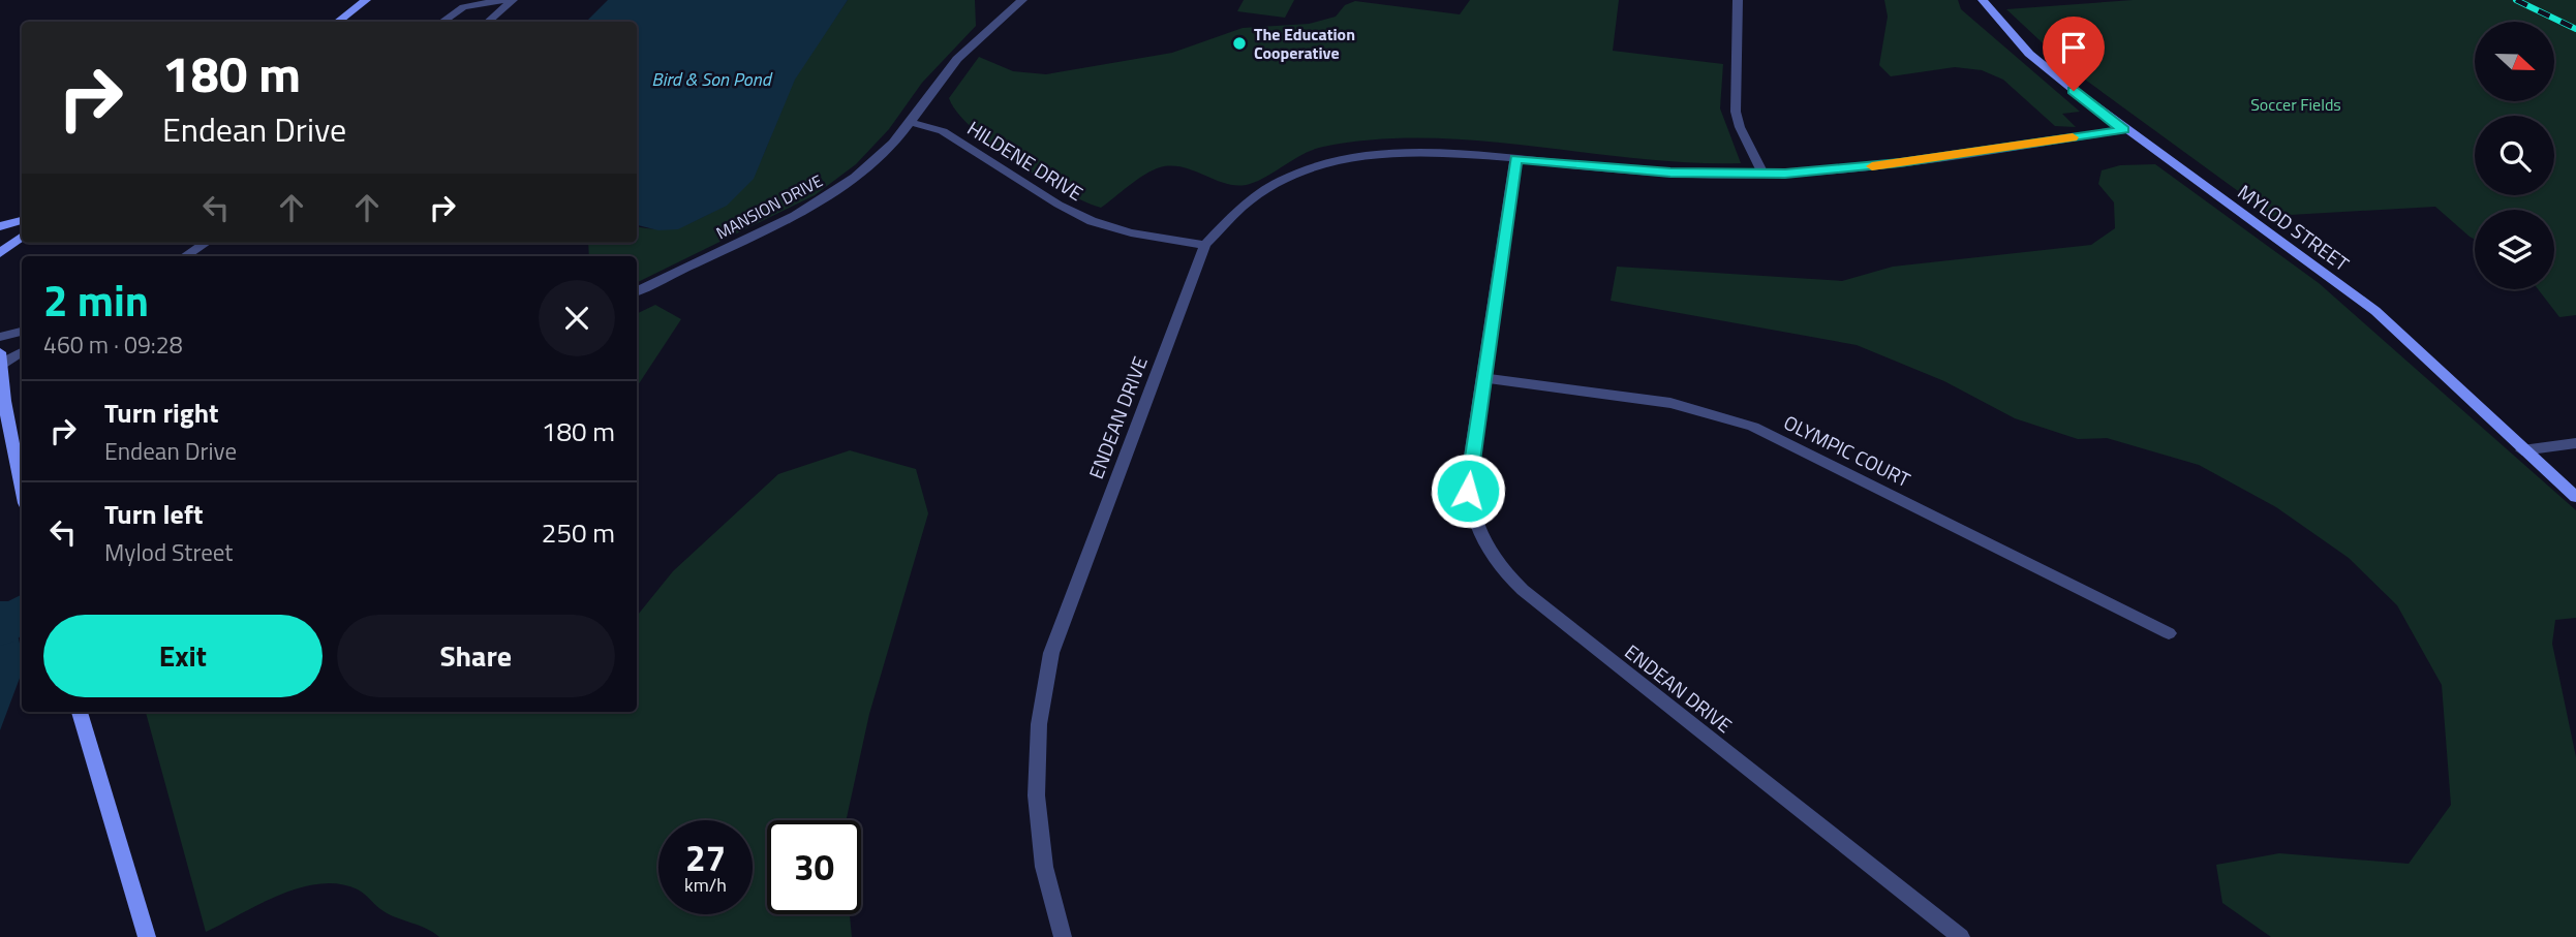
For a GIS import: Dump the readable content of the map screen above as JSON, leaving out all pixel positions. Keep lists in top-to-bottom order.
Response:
{
  "streets": {
    "street": [
      "HILDENE DRIVE",
      "MANSION DRIVE",
      "MYLOD STREET",
      "ENDEAN DRIVE",
      "OLYMPIC COURT"
    ]
  },
  "crossings": [
    ["HILDENE DRIVE", "MANSION DRIVE"],
    ["HILDENE DRIVE", "ENDEAN DRIVE"],
    ["MYLOD STREET", "ENDEAN DRIVE"],
    ["ENDEAN DRIVE", "OLYMPIC COURT"]
  ],
  "water": ["Bird & Son Pond"],
  "parks": ["Soccer Fields"],
  "places": ["The Education Cooperative"],
  "north": "right",
  "page": {
    "turn": ["180 m", "Endean Drive"],
    "heading": ["2 min", "460 m · 09:28"],
    "list": [
      {
        "name": "Turn right",
        "note": "Endean Drive",
        "value": "180 m"
      },
      {
        "name": "Turn left",
        "note": "Mylod Street",
        "value": "250 m"
      }
    ],
    "buttons": ["Exit", "Share"],
    "speed": "27 km/h",
    "limit": "30"
  }
}
